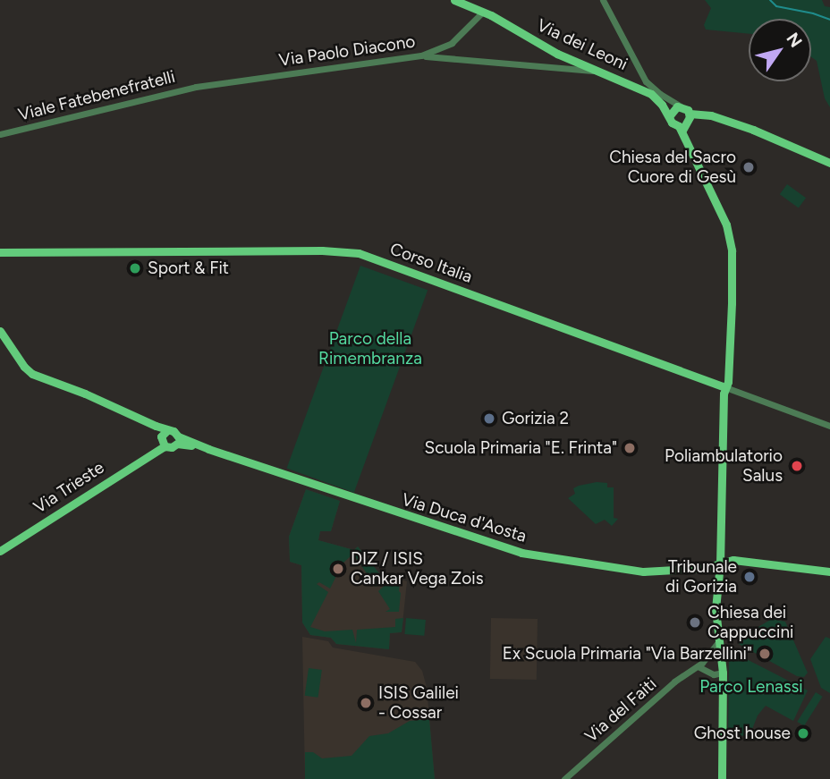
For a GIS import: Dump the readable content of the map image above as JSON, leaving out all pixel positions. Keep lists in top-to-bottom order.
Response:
{
  "streets": {
    "main road": [
      "Via dei Leoni",
      "Corso Italia",
      "Via Trieste",
      "Via Duca d'Aosta"
    ],
    "street": ["Via Paolo Diacono", "Viale Fatebenefratelli", "Via del Faiti"]
  },
  "crossings": [
    ["Via dei Leoni", "Via Paolo Diacono"],
    ["Via dei Leoni", "Corso Italia"],
    ["Via dei Leoni", "Via Duca d'Aosta"],
    ["Via Paolo Diacono", "Viale Fatebenefratelli"],
    ["Via Trieste", "Via Duca d'Aosta"]
  ],
  "parks": ["Parco della Rimembranza", "Parco Lenassi"],
  "places": [
    "Chiesa del Sacro Cuore di Gesù",
    "Sport & Fit",
    "Gorizia 2",
    "Scuola Primaria \"E. Frinta\"",
    "Poliambulatorio Salus",
    "DIZ / ISIS Cankar Vega Zois",
    "Tribunale di Gorizia",
    "Chiesa dei Cappuccini",
    "Ex Scuola Primaria \"Via Barzellini\"",
    "ISIS Galilei - Cossar",
    "Ghost house"
  ],
  "north": "top right"
}
